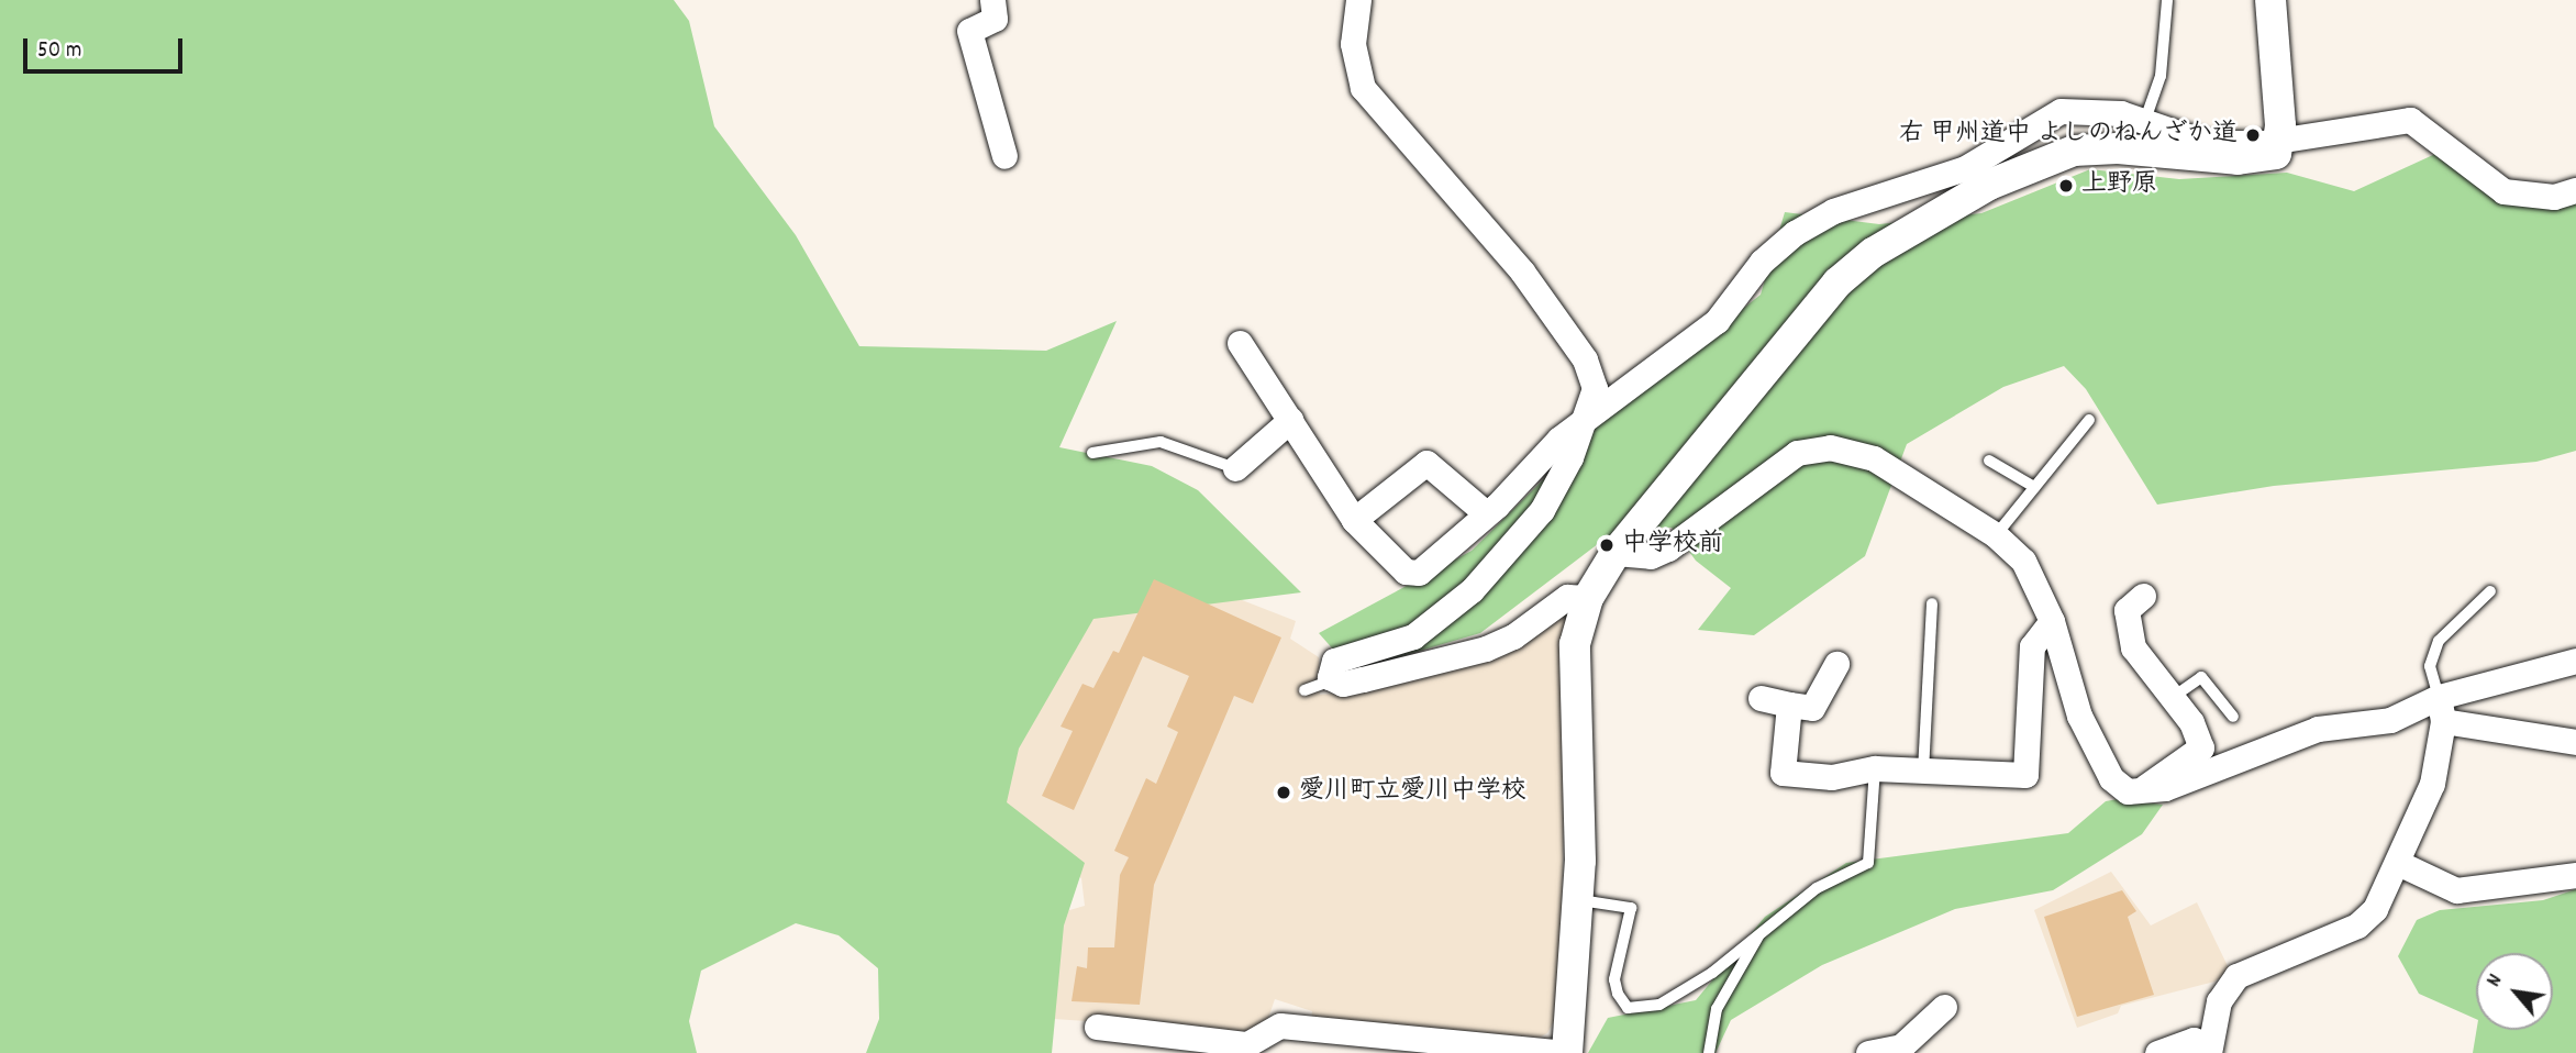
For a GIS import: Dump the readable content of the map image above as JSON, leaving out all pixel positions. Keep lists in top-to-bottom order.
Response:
{
  "places": [
    "右 甲州道中 よしのねんざか道",
    "上野原",
    "中学校前",
    "愛川町立愛川中学校"
  ],
  "scale_bar": "50 m",
  "north": "top left"
}
